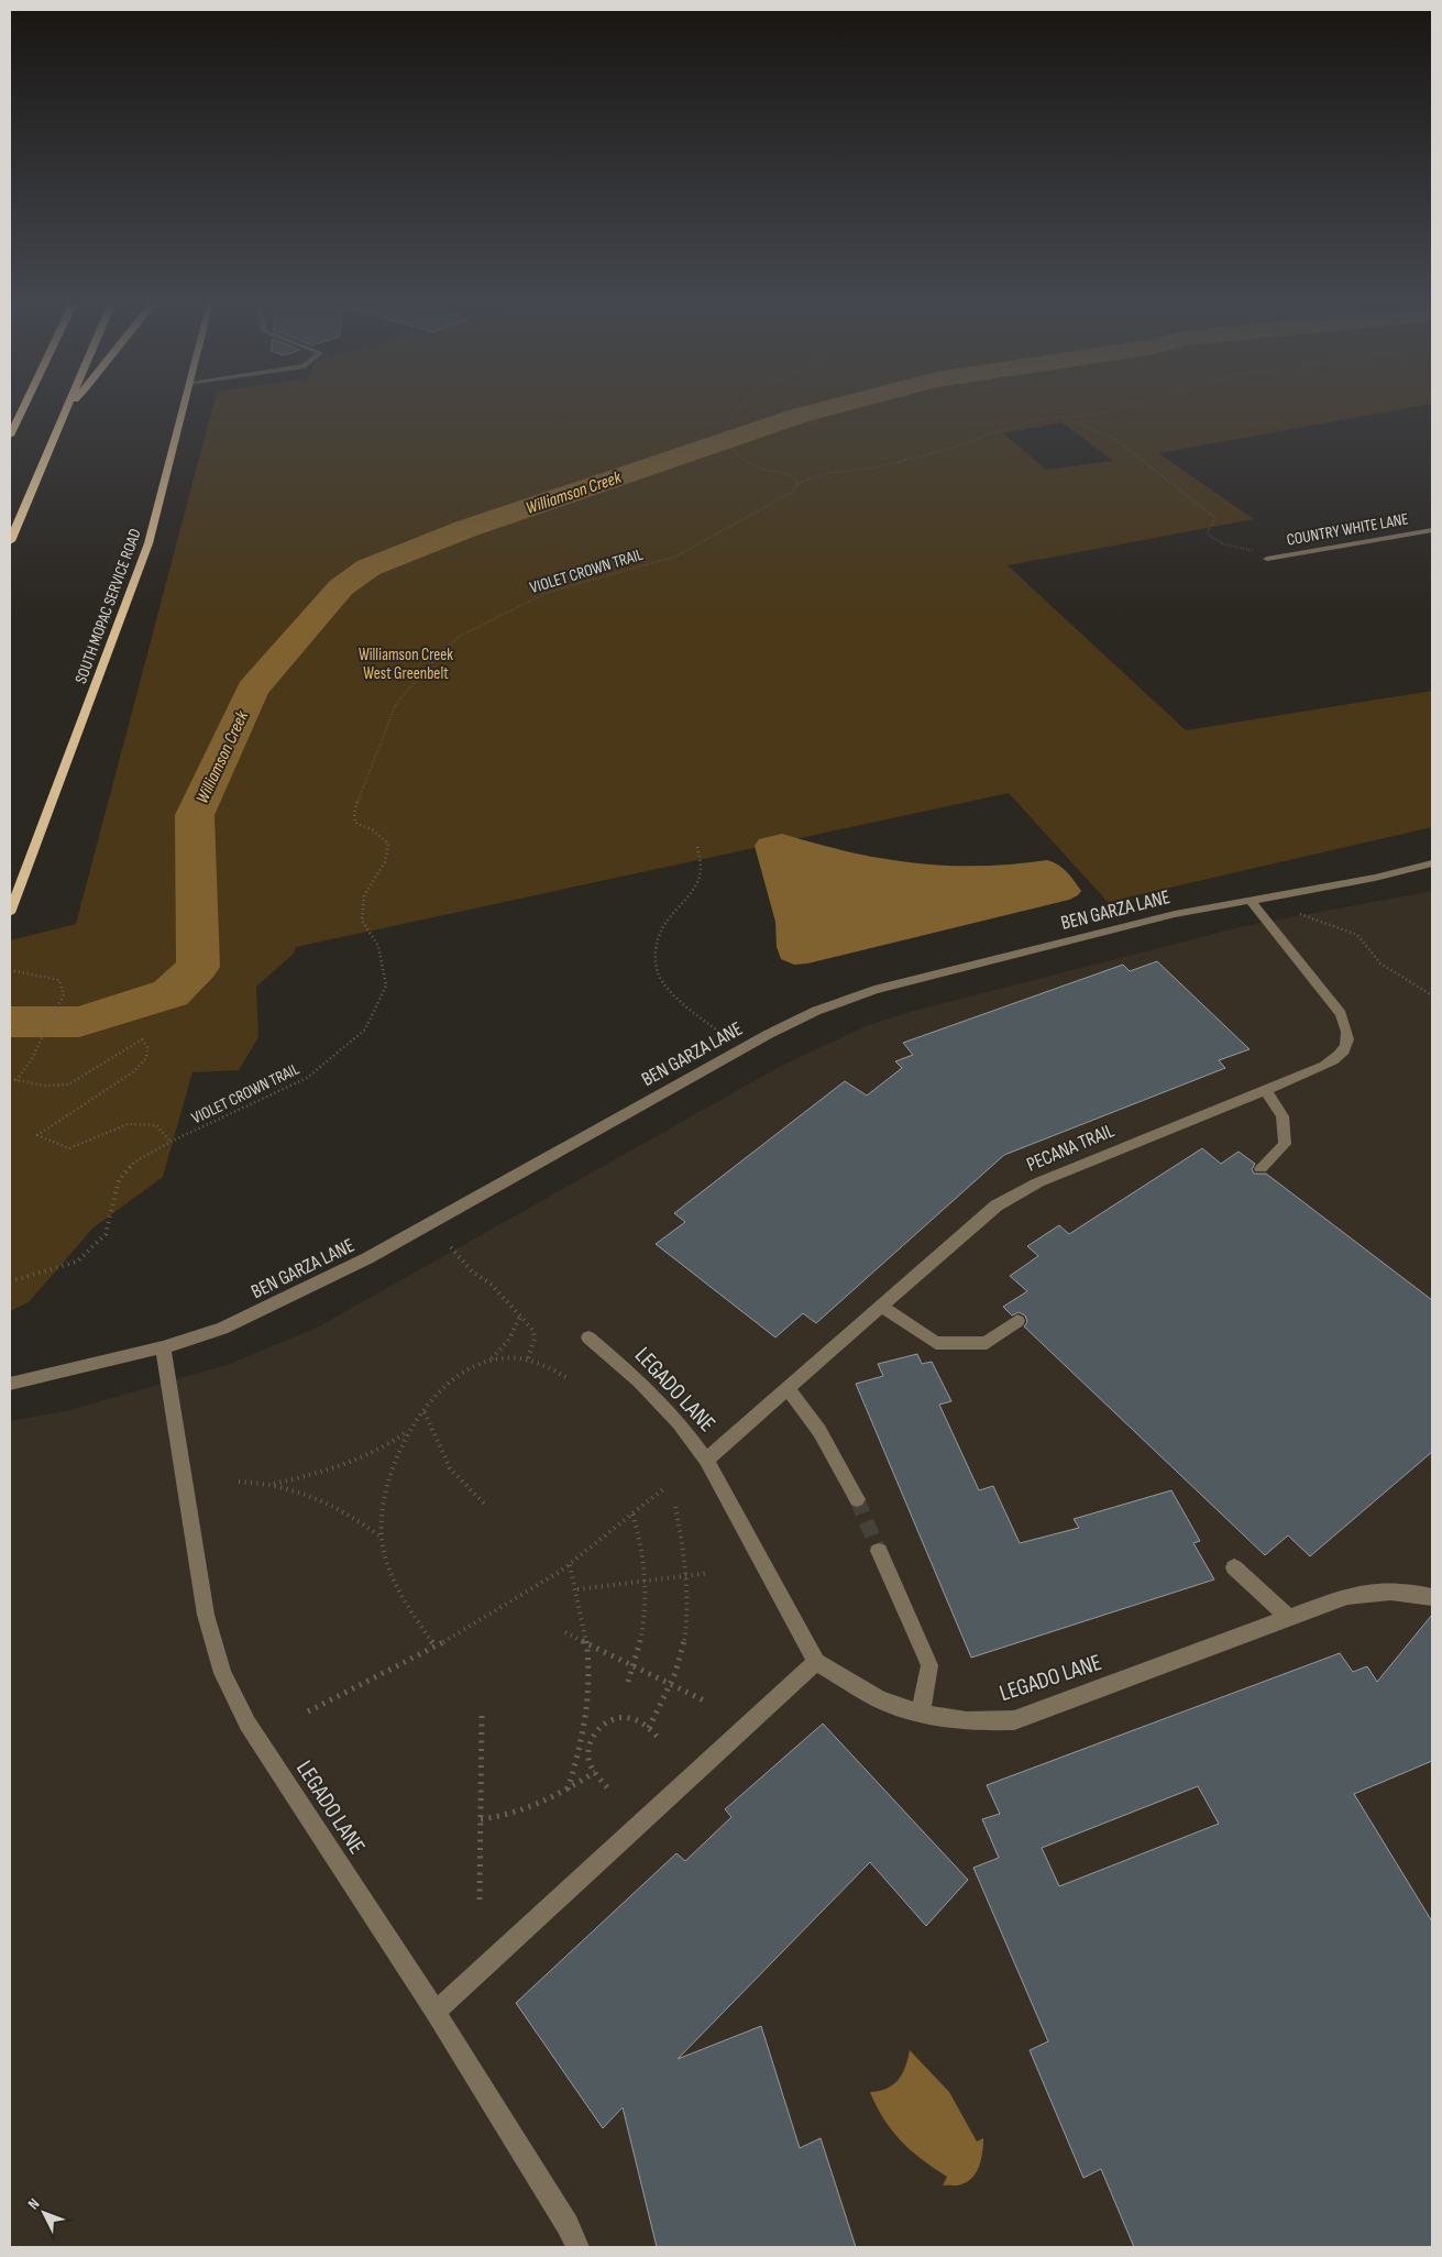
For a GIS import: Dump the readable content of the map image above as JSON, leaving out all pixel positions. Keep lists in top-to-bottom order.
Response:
{
  "streets": {
    "main road": ["SOUTH MOPAC SERVICE ROAD"],
    "street": [
      "COUNTRY WHITE LANE",
      "BEN GARZA LANE",
      "PECANA TRAIL",
      "LEGADO LANE"
    ],
    "path": ["VIOLET CROWN TRAIL"]
  },
  "crossings": [
    ["BEN GARZA LANE", "PECANA TRAIL"],
    ["BEN GARZA LANE", "LEGADO LANE"],
    ["PECANA TRAIL", "LEGADO LANE"]
  ],
  "water": ["Williamson Creek"],
  "parks": ["Williamson Creek West Greenbelt"],
  "north": "top left"
}
